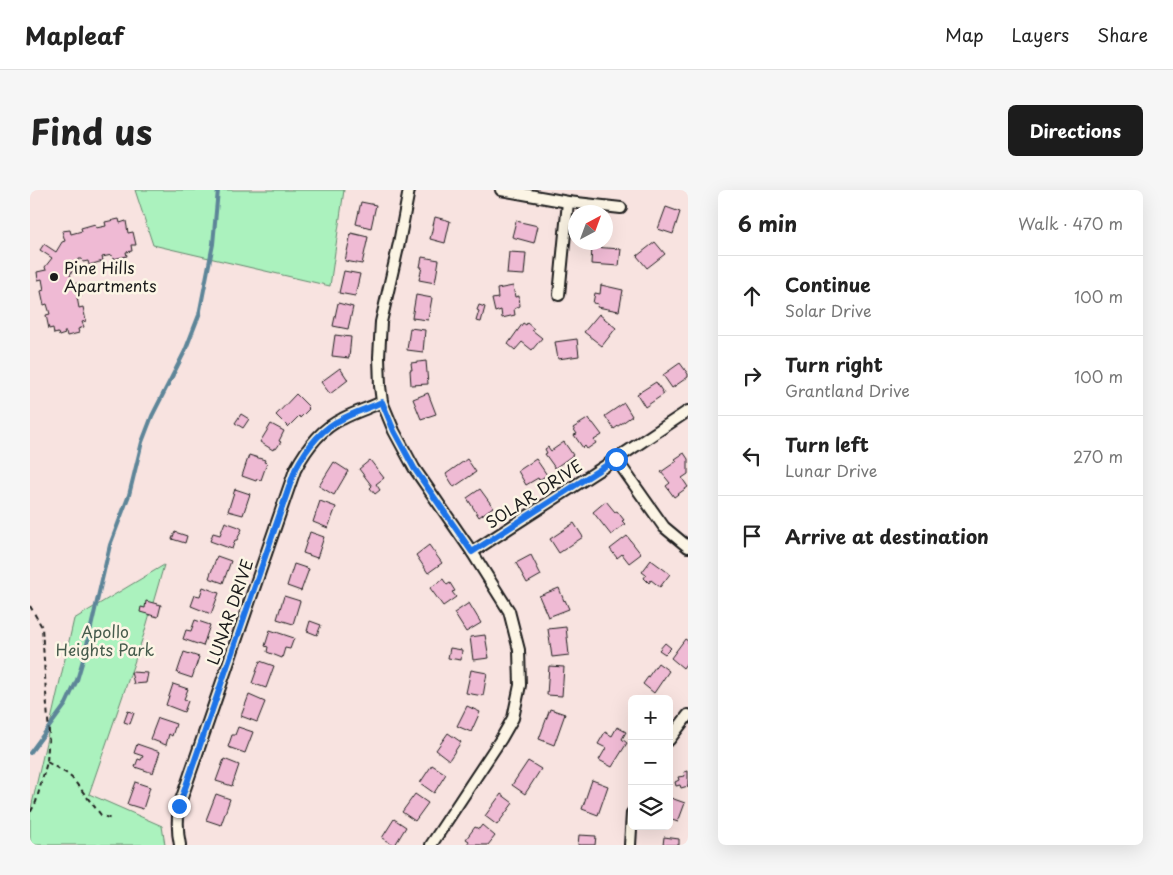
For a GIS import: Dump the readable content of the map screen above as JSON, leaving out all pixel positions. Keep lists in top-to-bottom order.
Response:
{
  "streets": {
    "street": ["SOLAR DRIVE", "LUNAR DRIVE"]
  },
  "parks": ["Apollo Heights Park"],
  "places": ["Pine Hills Apartments"],
  "north": "top right",
  "page": {
    "header": "Mapleaf",
    "nav": ["Map", "Layers", "Share"],
    "title": "Find us",
    "buttons": "Directions",
    "heading": ["6 min", "Walk · 470 m"],
    "list": [
      ["Continue", "Solar Drive", "100 m"],
      ["Turn right", "Grantland Drive", "100 m"],
      ["Turn left", "Lunar Drive", "270 m"],
      "Arrive at destination"
    ],
    "map_buttons": ["+", "−"]
  }
}
